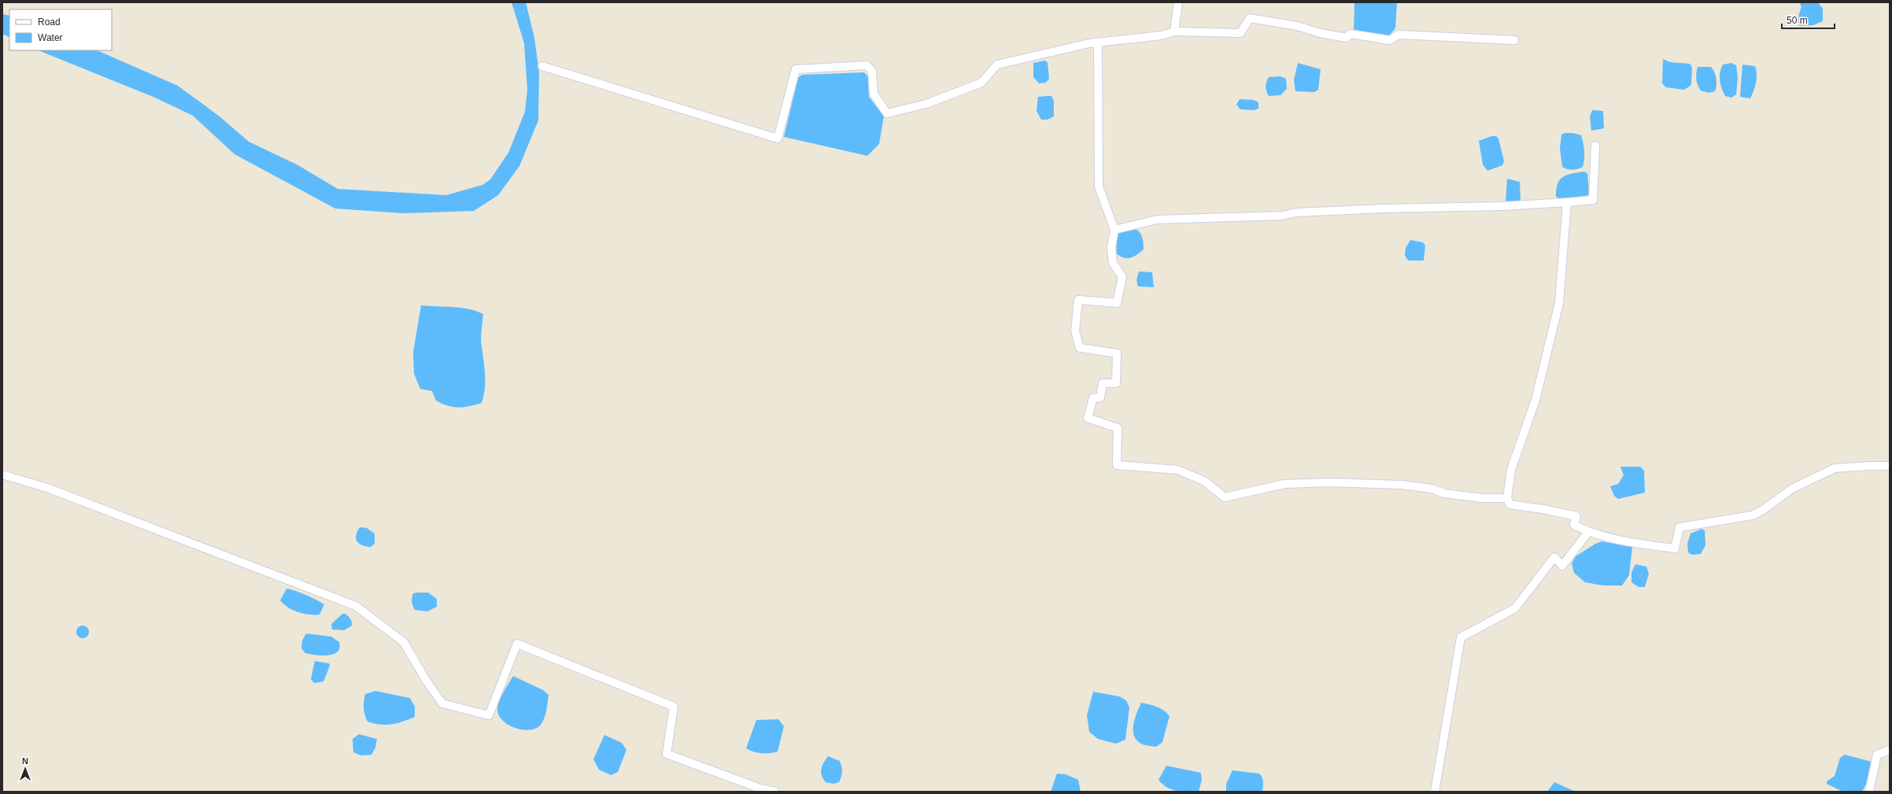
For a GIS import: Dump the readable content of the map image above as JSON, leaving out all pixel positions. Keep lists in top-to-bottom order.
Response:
{
  "legend": ["Road", "Water"],
  "scale_bar": "50 m",
  "north": "top"
}
